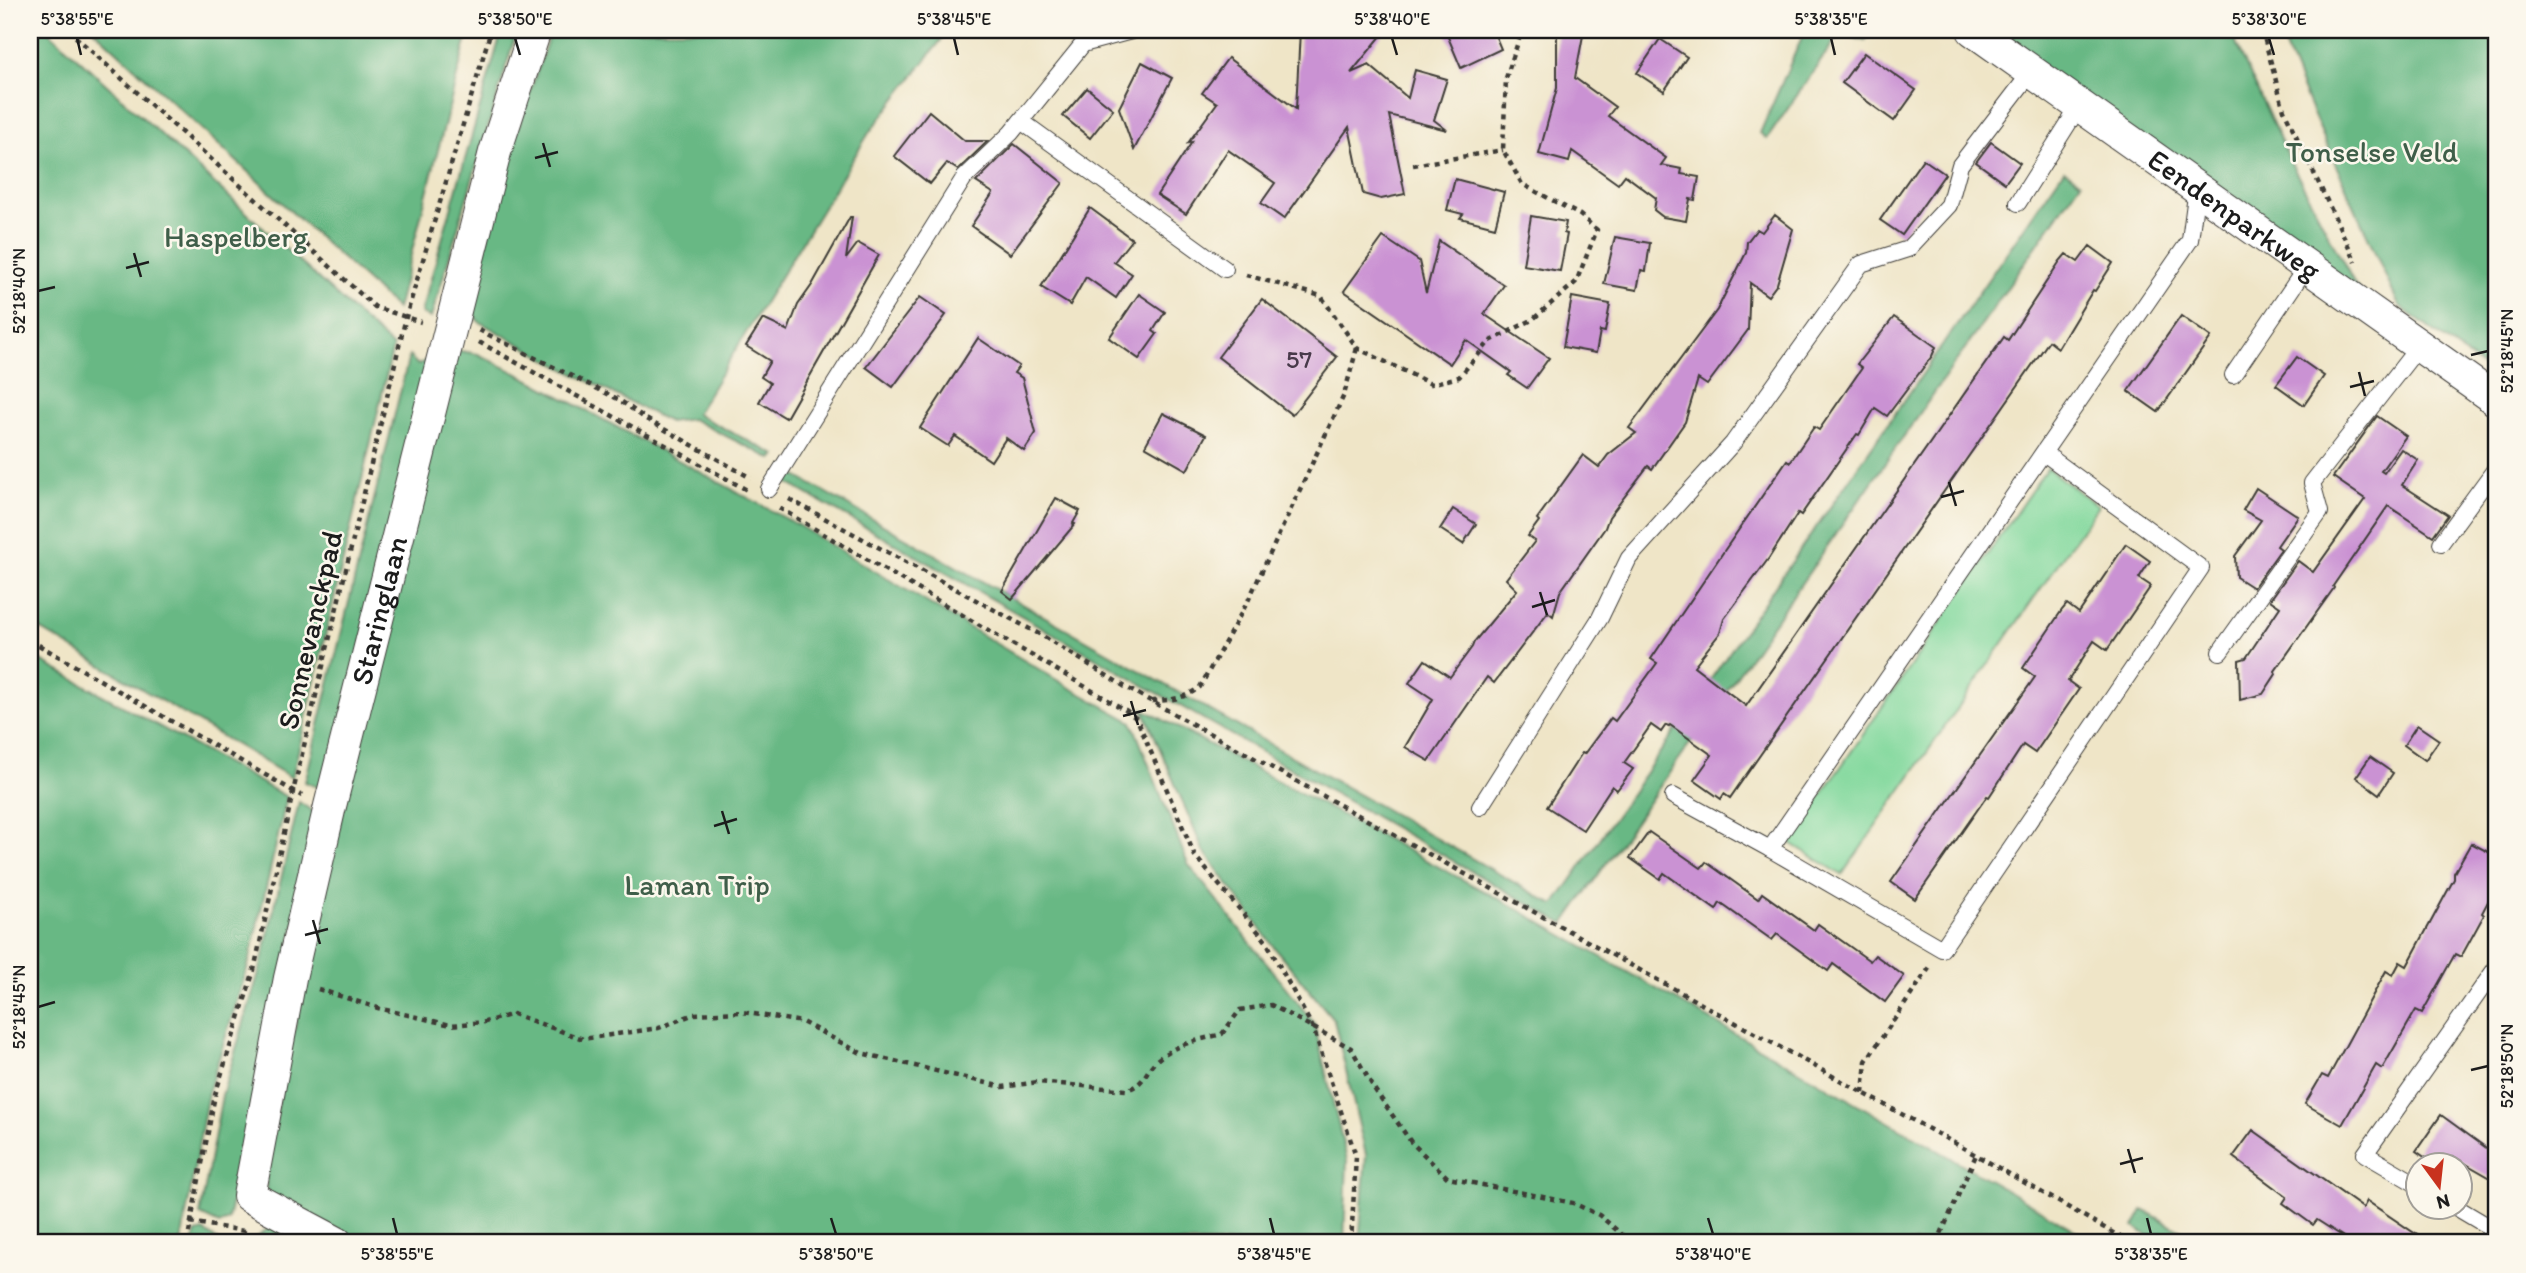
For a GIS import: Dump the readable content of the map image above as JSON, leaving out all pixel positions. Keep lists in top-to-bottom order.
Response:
{
  "streets": {
    "street": ["Eendenparkweg", "Staringlaan"],
    "path": ["Sonnevanckpad"]
  },
  "parks": ["Tonselse Veld", "Haspelberg", "Laman Trip"],
  "house_numbers": ["57"],
  "north": "bottom",
  "coordinates": [
    "5°38'55\"E",
    "5°38'50\"E",
    "5°38'45\"E",
    "5°38'40\"E",
    "5°38'35\"E",
    "5°38'30\"E",
    "52°18'40\"N",
    "52°18'45\"N",
    "52°18'50\"N"
  ]
}
